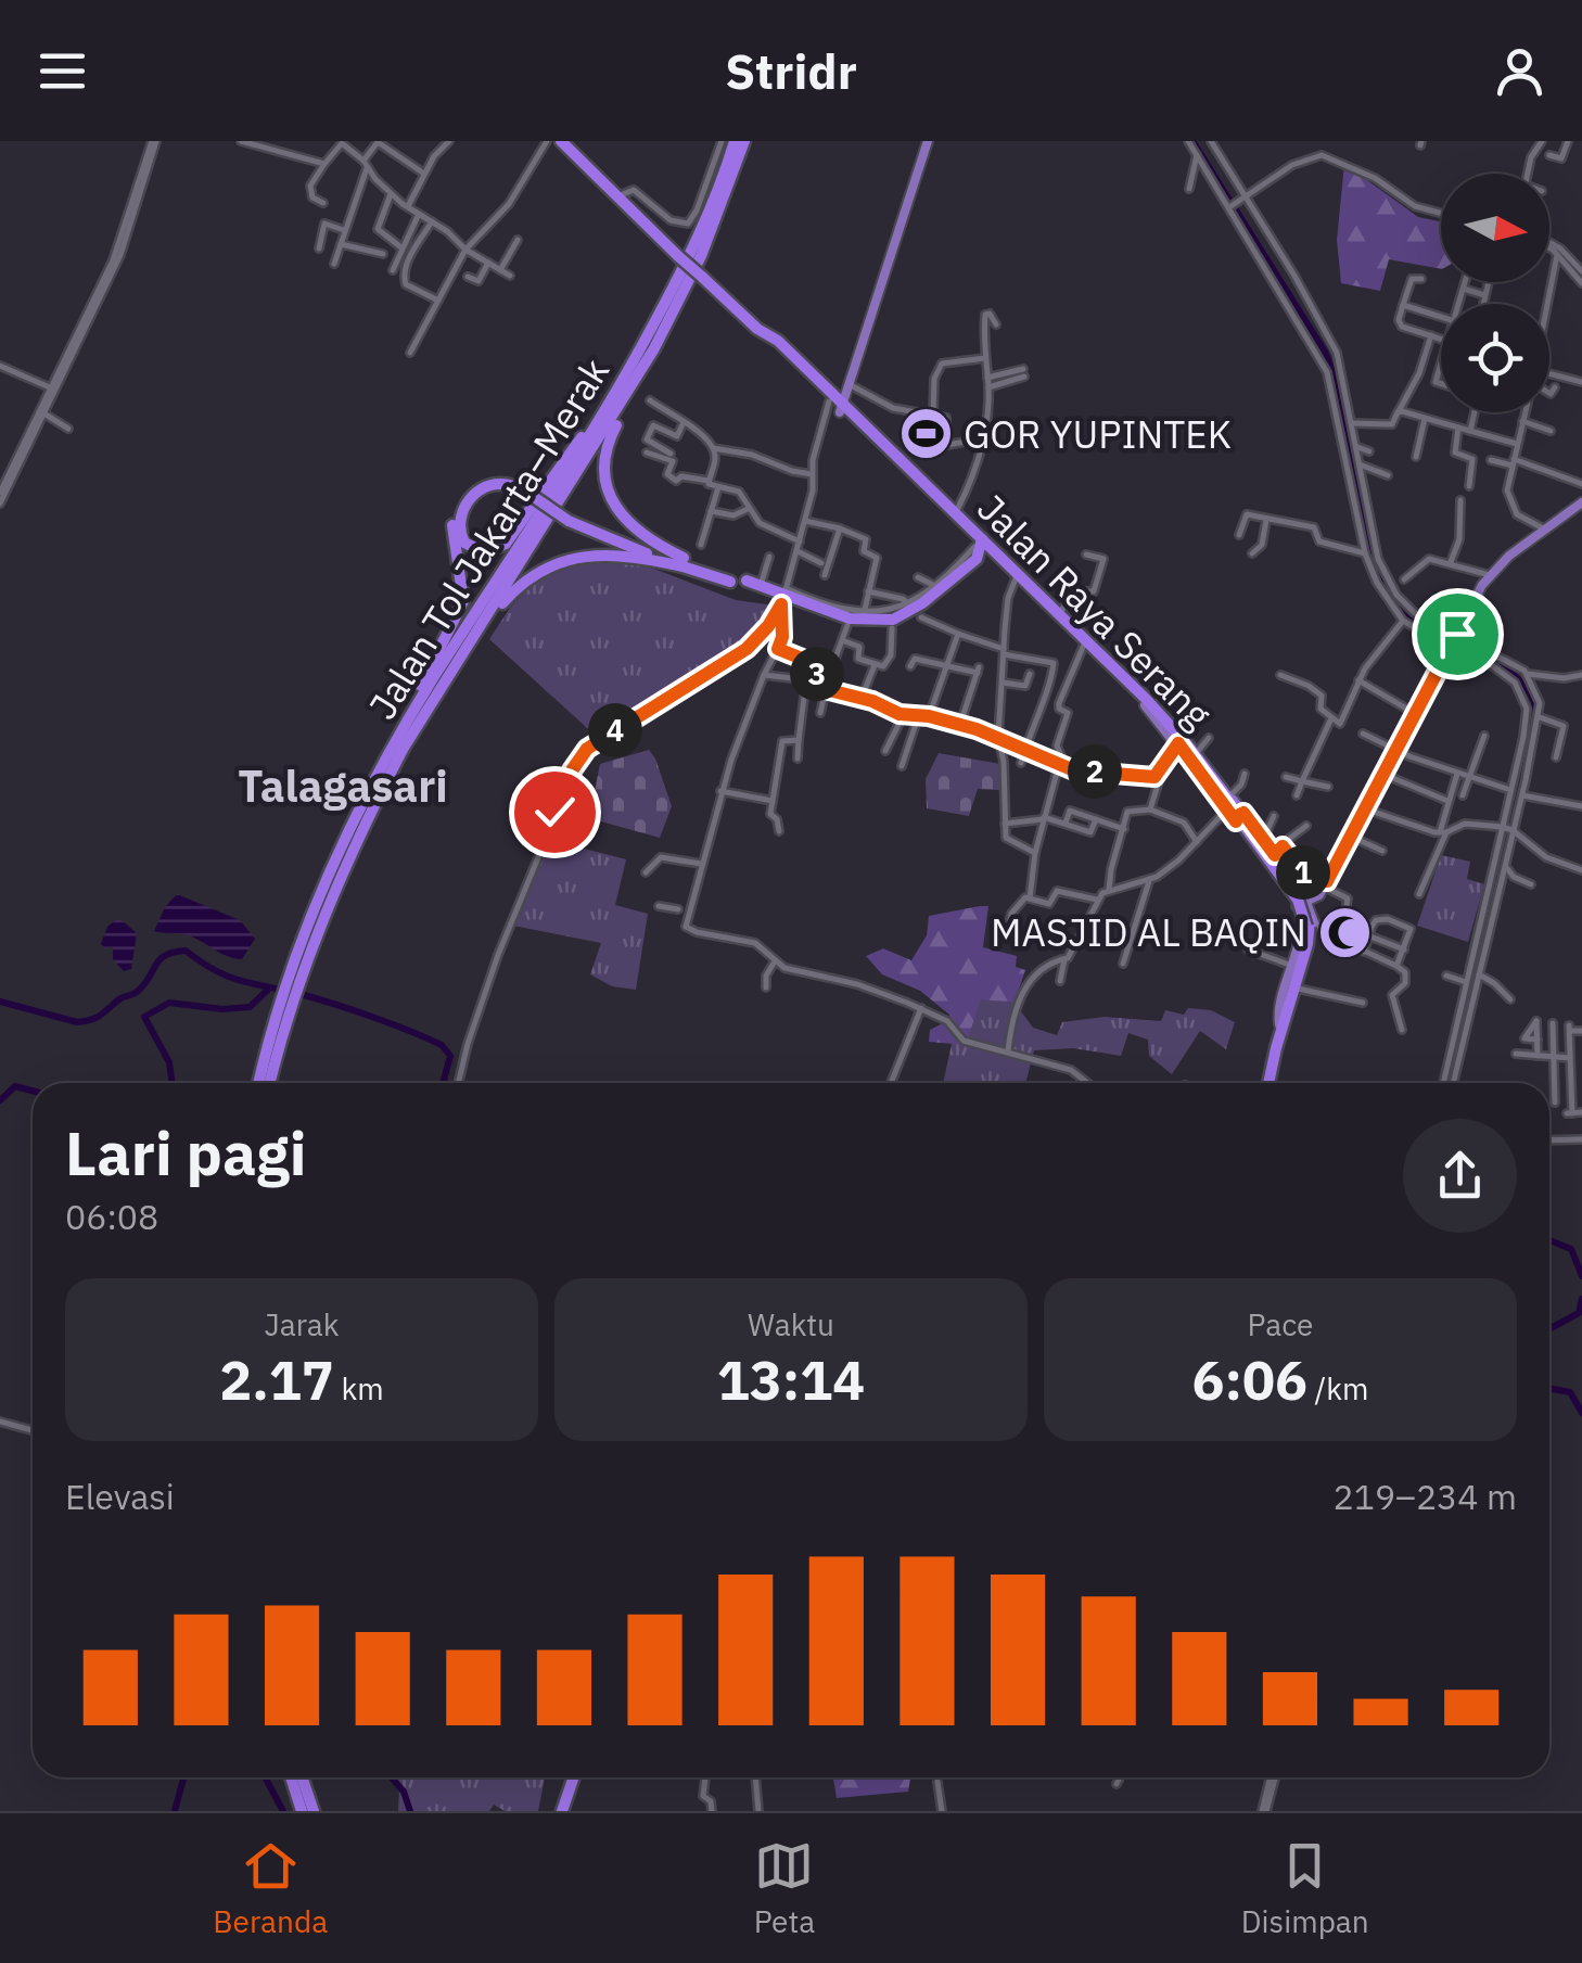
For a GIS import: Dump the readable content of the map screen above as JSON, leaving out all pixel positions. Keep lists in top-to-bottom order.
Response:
{
  "streets": {
    "highway": ["Jalan Tol Jakarta–Merak", "Jalan Raya Serang"]
  },
  "districts": ["Talagasari"],
  "places": {
    "sports": ["GOR YUPINTEK"],
    "mosque": ["MASJID AL BAQIN"]
  },
  "north": "right",
  "page": {
    "header": "Stridr",
    "pins": [
      "3",
      "4",
      "2",
      "1"
    ],
    "heading": ["Lari pagi", "06:08"],
    "stats": [
      ["Jarak", "2.17 km"],
      ["Waktu", "13:14"],
      ["Pace", "6:06 /km"]
    ],
    "chart": ["Elevasi", "219–234 m"],
    "tabs": ["Beranda", "Peta", "Disimpan"]
  }
}
